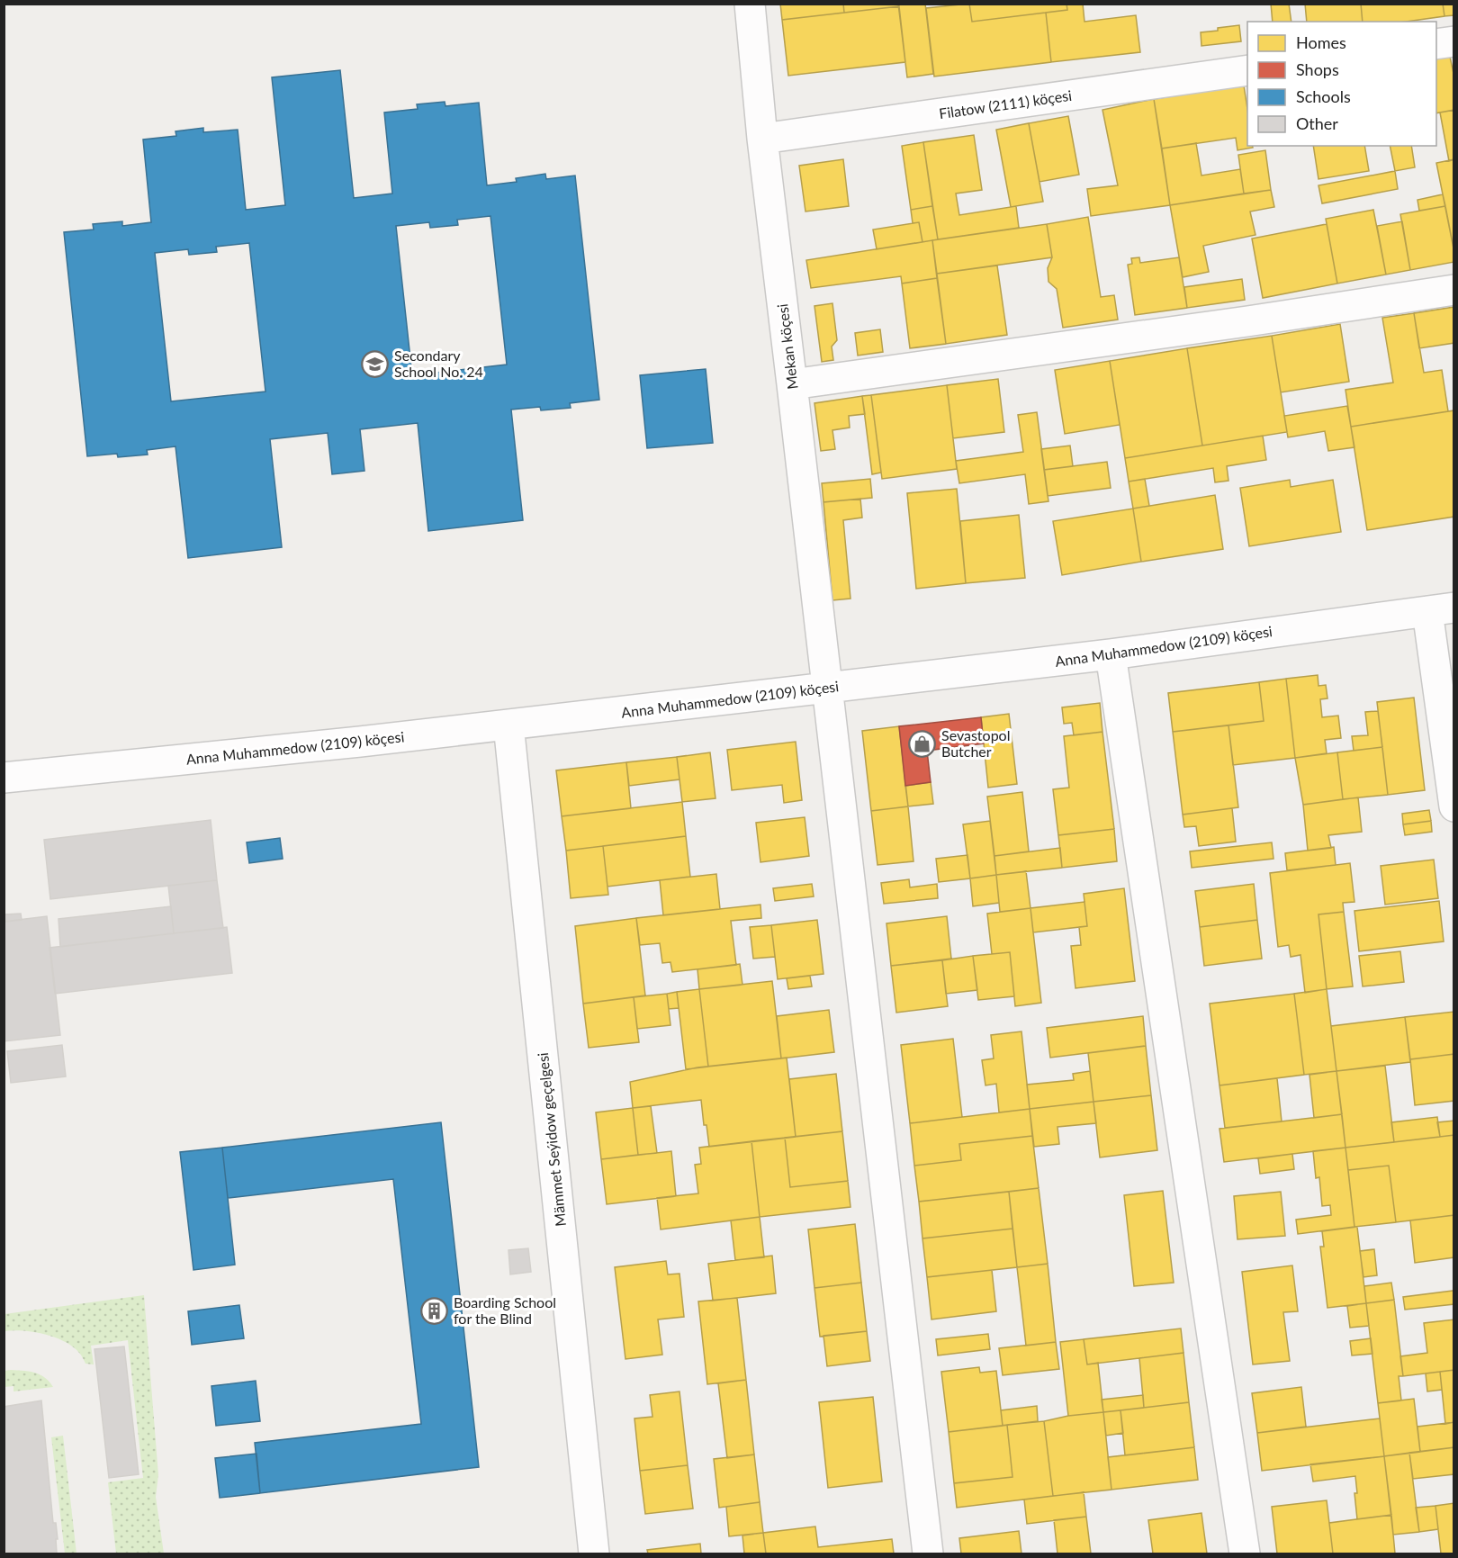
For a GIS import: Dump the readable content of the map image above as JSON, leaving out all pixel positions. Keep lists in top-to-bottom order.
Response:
{
  "streets": {
    "street": [
      "Filatow (2111) köçesi",
      "Mekan köçesi",
      "Anna Muhammedow (2109) köçesi",
      "Mämmet Seýidow geçelgesi"
    ]
  },
  "crossings": [
    ["Filatow (2111) köçesi", "Mekan köçesi"],
    ["Mekan köçesi", "Anna Muhammedow (2109) köçesi"],
    ["Anna Muhammedow (2109) köçesi", "Mämmet Seýidow geçelgesi"]
  ],
  "places": {
    "school or university": ["Secondary School No. 24"],
    "shop": ["Sevastopol Butcher"],
    "building": ["Boarding School for the Blind"]
  },
  "legend": [
    "Homes",
    "Shops",
    "Schools",
    "Other"
  ]
}
